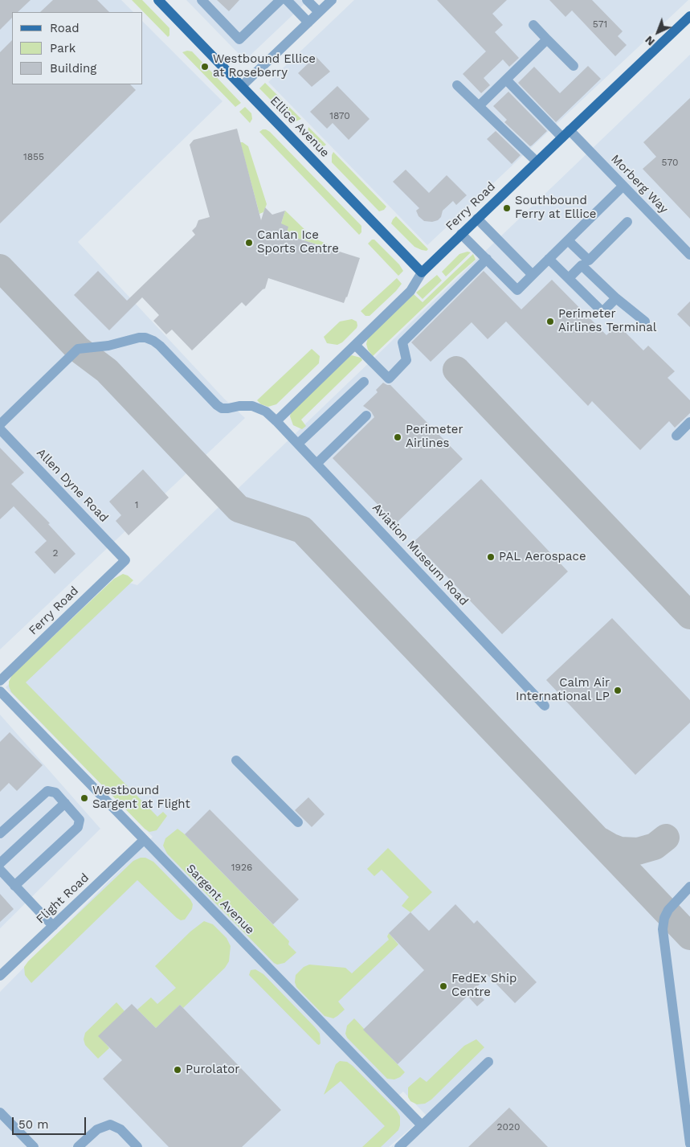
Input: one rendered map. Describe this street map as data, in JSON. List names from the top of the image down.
{
  "streets": {
    "main road": ["Ellice Avenue", "Ferry Road"],
    "street": [
      "Morberg Way",
      "Allen Dyne Road",
      "Aviation Museum Road",
      "Flight Road",
      "Sargent Avenue"
    ]
  },
  "crossings": [
    ["Ellice Avenue", "Ferry Road"],
    ["Morberg Way", "Ferry Road"],
    ["Ferry Road", "Allen Dyne Road"],
    ["Ferry Road", "Aviation Museum Road"],
    ["Flight Road", "Sargent Avenue"]
  ],
  "places": [
    "Westbound Ellice at Roseberry",
    "Southbound Ferry at Ellice",
    "Canlan Ice Sports Centre",
    "Perimeter Airlines Terminal",
    "Perimeter Airlines",
    "PAL Aerospace",
    "Calm Air International LP",
    "Westbound Sargent at Flight",
    "FedEx Ship Centre",
    "Purolator"
  ],
  "house_numbers": [
    "571",
    "1870",
    "1855",
    "570",
    "1",
    "2",
    "1926",
    "2020"
  ],
  "legend": ["Road", "Park", "Building"],
  "scale_bar": "50 m",
  "north": "bottom left"
}
